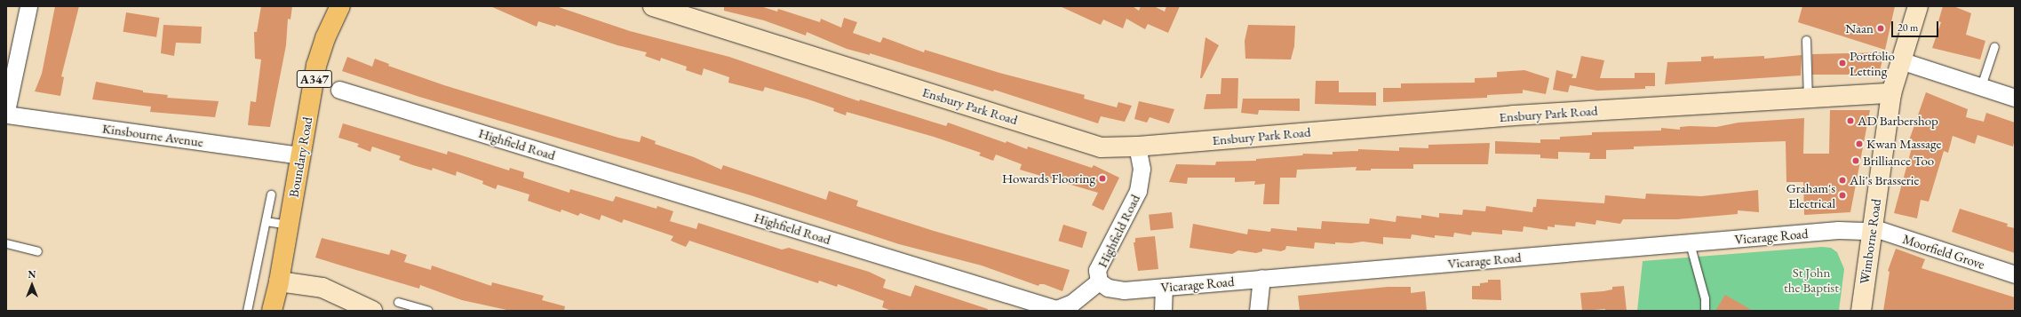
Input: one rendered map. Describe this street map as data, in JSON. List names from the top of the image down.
{
  "streets": {
    "main road": ["A347", "Boundary Road"],
    "street": [
      "Ensbury Park Road",
      "Kinsbourne Avenue",
      "Highfield Road",
      "Vicarage Road",
      "Wimborne Road",
      "Moorfield Grove"
    ]
  },
  "crossings": [
    ["Ensbury Park Road", "Highfield Road"],
    ["Ensbury Park Road", "Wimborne Road"],
    ["Kinsbourne Avenue", "Boundary Road"],
    ["Highfield Road", "Vicarage Road"],
    ["Vicarage Road", "Wimborne Road"],
    ["Vicarage Road", "Moorfield Grove"],
    ["Wimborne Road", "Moorfield Grove"]
  ],
  "parks": ["St John the Baptist"],
  "places": [
    "Naan",
    "Portfolio Letting",
    "AD Barbershop",
    "Kwan Massage",
    "Brilliance Too",
    "Howards Flooring",
    "Ali's Brasserie",
    "Graham's Electrical"
  ],
  "scale_bar": "20 m",
  "north": "top"
}
